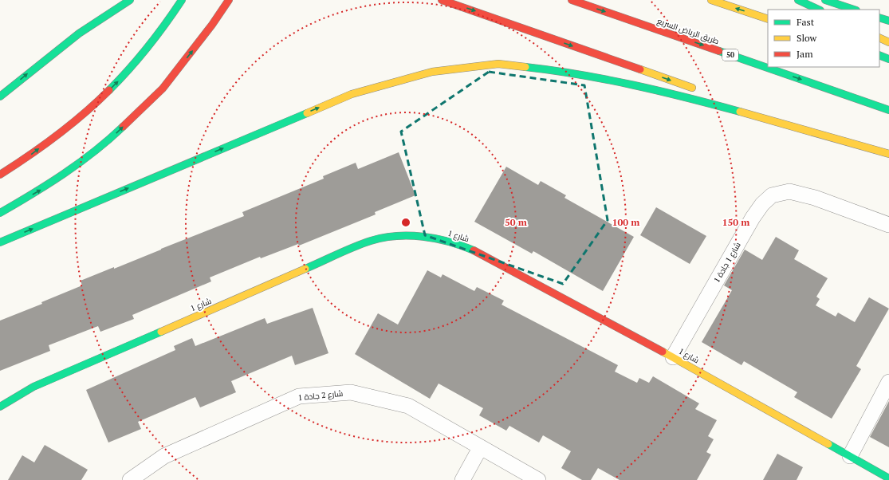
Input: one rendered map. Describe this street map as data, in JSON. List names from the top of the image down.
{
  "streets": {
    "main road": ["طريق الرياض السريع", "50", "شارع 1"],
    "street": ["شارع 1 جادة 1", "شارع 2 جادة 1"]
  },
  "crossings": [
    ["شارع 1", "شارع 1 جادة 1"]
  ],
  "legend": ["Fast", "Slow", "Jam"],
  "rings": ["50 m", "100 m", "150 m"]
}
